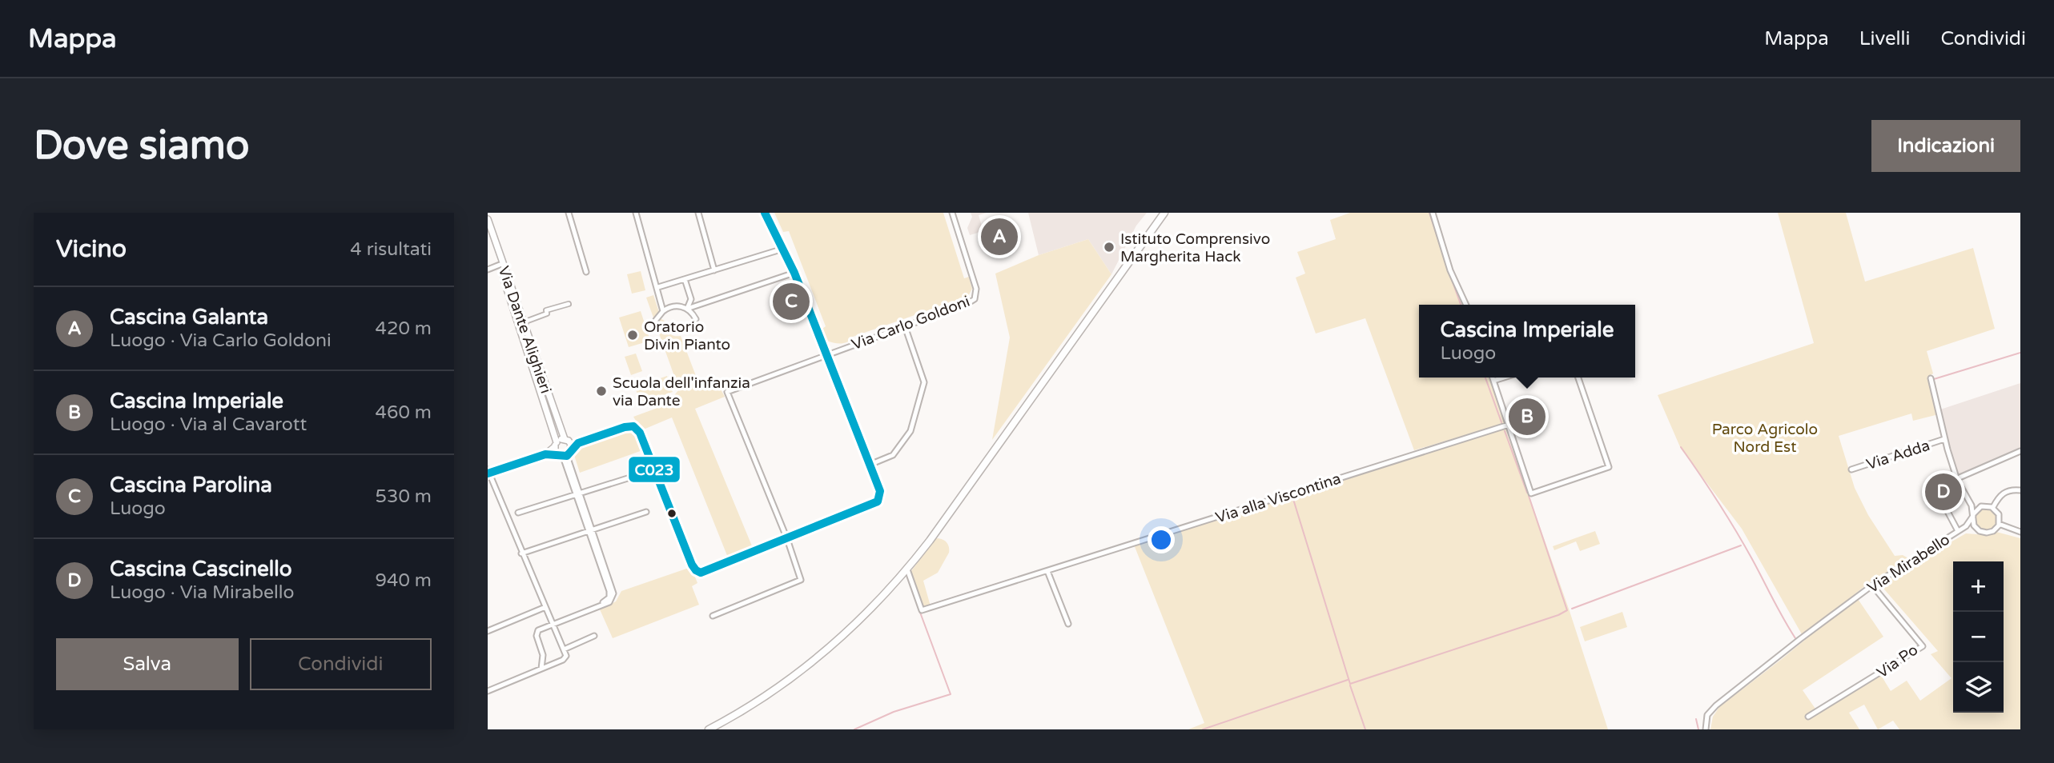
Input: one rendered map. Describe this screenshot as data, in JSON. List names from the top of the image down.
{
  "streets": {
    "street": [
      "Via Carlo Goldoni",
      "Via Dante Alighieri",
      "Via Adda",
      "Via alla Viscontina",
      "Via Mirabello",
      "Via Po"
    ]
  },
  "crossings": [
    ["Via Mirabello", "Via Po"]
  ],
  "parks": ["Parco Agricolo Nord Est"],
  "places": ["Istituto Comprensivo Margherita Hack", "Oratorio Divin Pianto", "Scuola dell'infanzia via Dante"],
  "lines": ["transit line C023"],
  "page": {
    "header": "Mappa",
    "nav": ["Mappa", "Livelli", "Condividi"],
    "buttons": [
      "Indicazioni",
      ["Salva", "Condividi"]
    ],
    "title": "Dove siamo",
    "heading": ["Vicino", "4 risultati"],
    "pins": [
      "A",
      "C",
      "B",
      "D"
    ],
    "list": [
      {
        "mark": "A",
        "name": "Cascina Galanta",
        "note": "Luogo · Via Carlo Goldoni",
        "value": "420 m"
      },
      {
        "mark": "B",
        "name": "Cascina Imperiale",
        "note": "Luogo · Via al Cavarott",
        "value": "460 m"
      },
      {
        "mark": "C",
        "name": "Cascina Parolina",
        "note": "Luogo",
        "value": "530 m"
      },
      {
        "mark": "D",
        "name": "Cascina Cascinello",
        "note": "Luogo · Via Mirabello",
        "value": "940 m"
      }
    ],
    "popup": ["Cascina Imperiale", "Luogo"],
    "map_buttons": ["+", "−"]
  }
}
